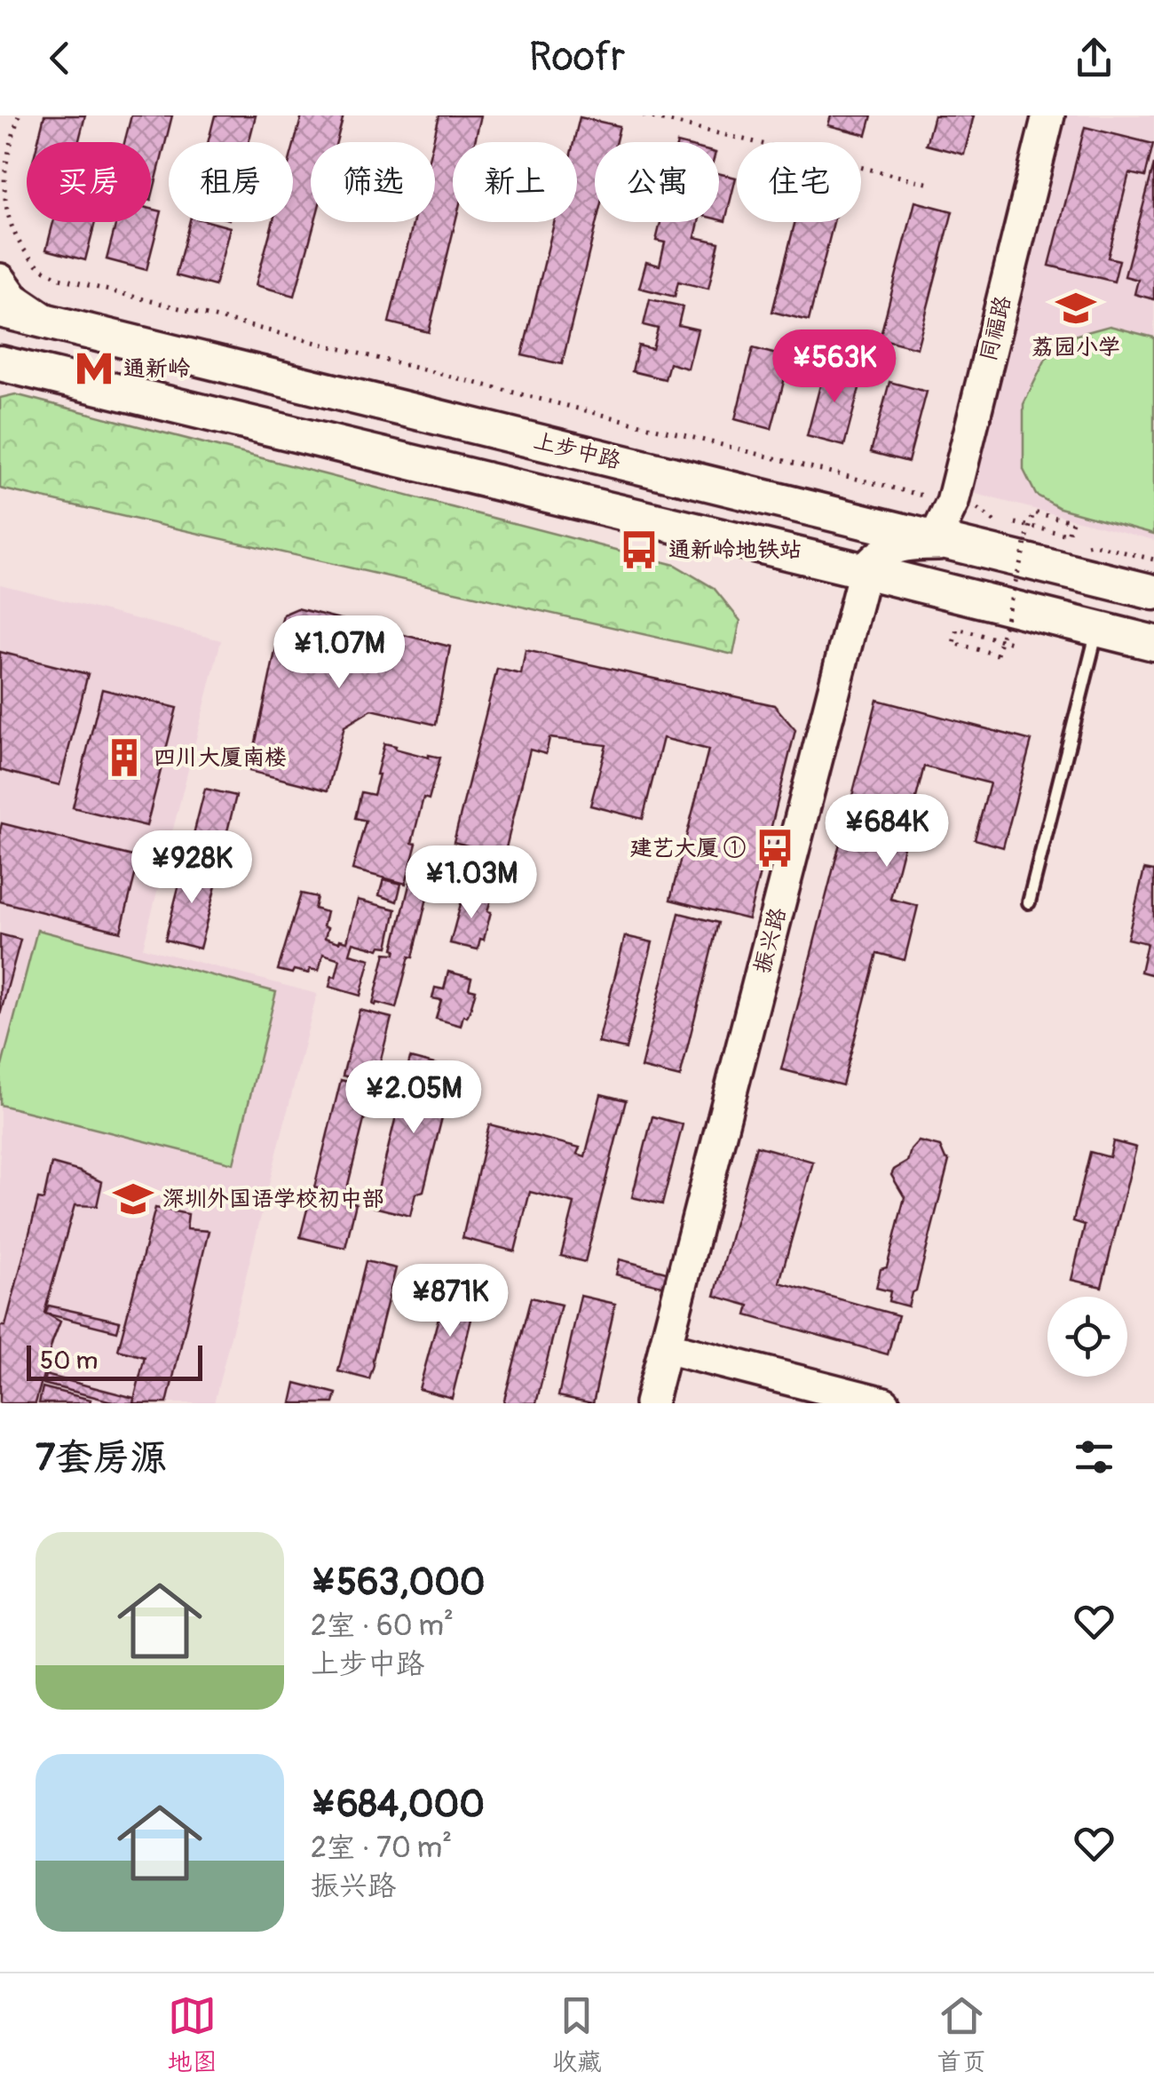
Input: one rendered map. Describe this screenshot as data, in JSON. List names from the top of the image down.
{
  "streets": {
    "main road": ["上步中路"],
    "street": ["同福路", "振兴路"]
  },
  "crossings": [
    ["同福路", "上步中路"]
  ],
  "places": {
    "school or university": ["荔园小学", "深圳外国语学校初中部"],
    "metro station": ["通新岭"],
    "bus stop": ["通新岭地铁站", "建艺大厦 ①"],
    "building": ["四川大厦南楼"]
  },
  "scale_bar": "50 m",
  "page": {
    "header": "Roofr",
    "chip": [
      "买房",
      "租房",
      "筛选",
      "新上",
      "公寓",
      "住宅"
    ],
    "price": [
      "¥563K",
      "¥1.07M",
      "¥684K",
      "¥928K",
      "¥1.03M",
      "¥2.05M",
      "¥871K"
    ],
    "scale": "50 m",
    "heading": "7套房源",
    "list": [
      {
        "name": "¥563,000",
        "note": "2室 · 60 m² · 上步中路"
      },
      {
        "name": "¥684,000",
        "note": "2室 · 70 m² · 振兴路"
      }
    ],
    "tabs": ["地图", "收藏", "首页"]
  }
}
